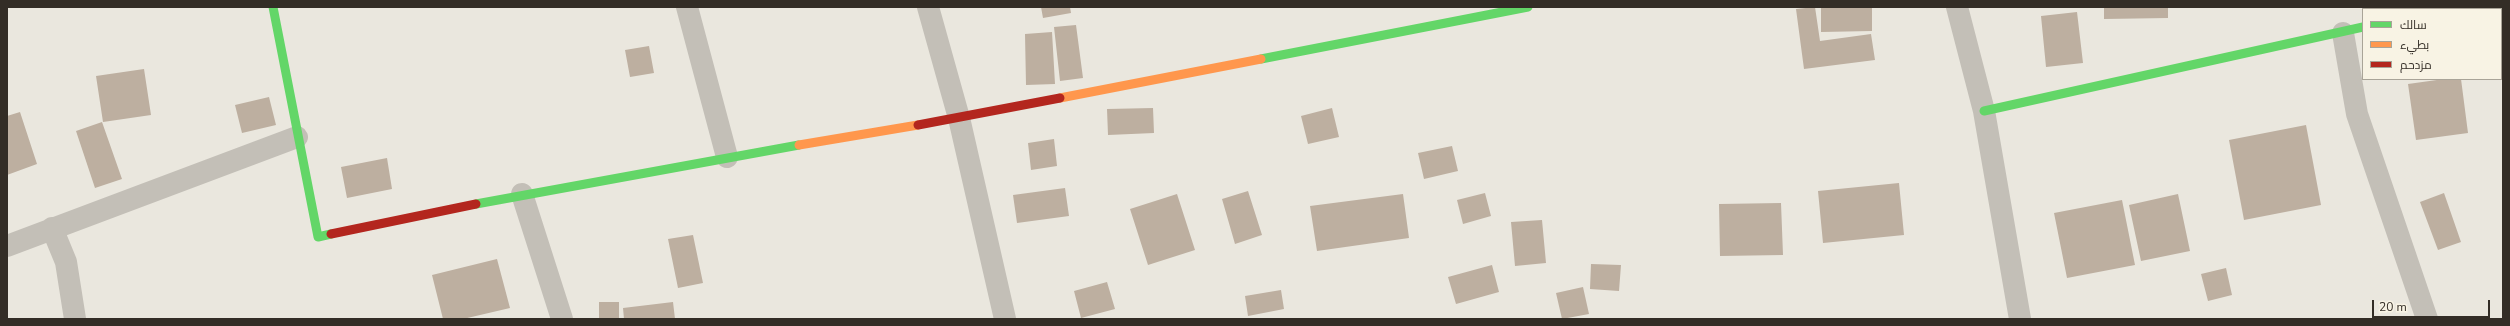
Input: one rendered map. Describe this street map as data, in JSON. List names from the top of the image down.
{
  "legend": ["سالك", "بطيء", "مزدحم"],
  "scale_bar": "20 m"
}
